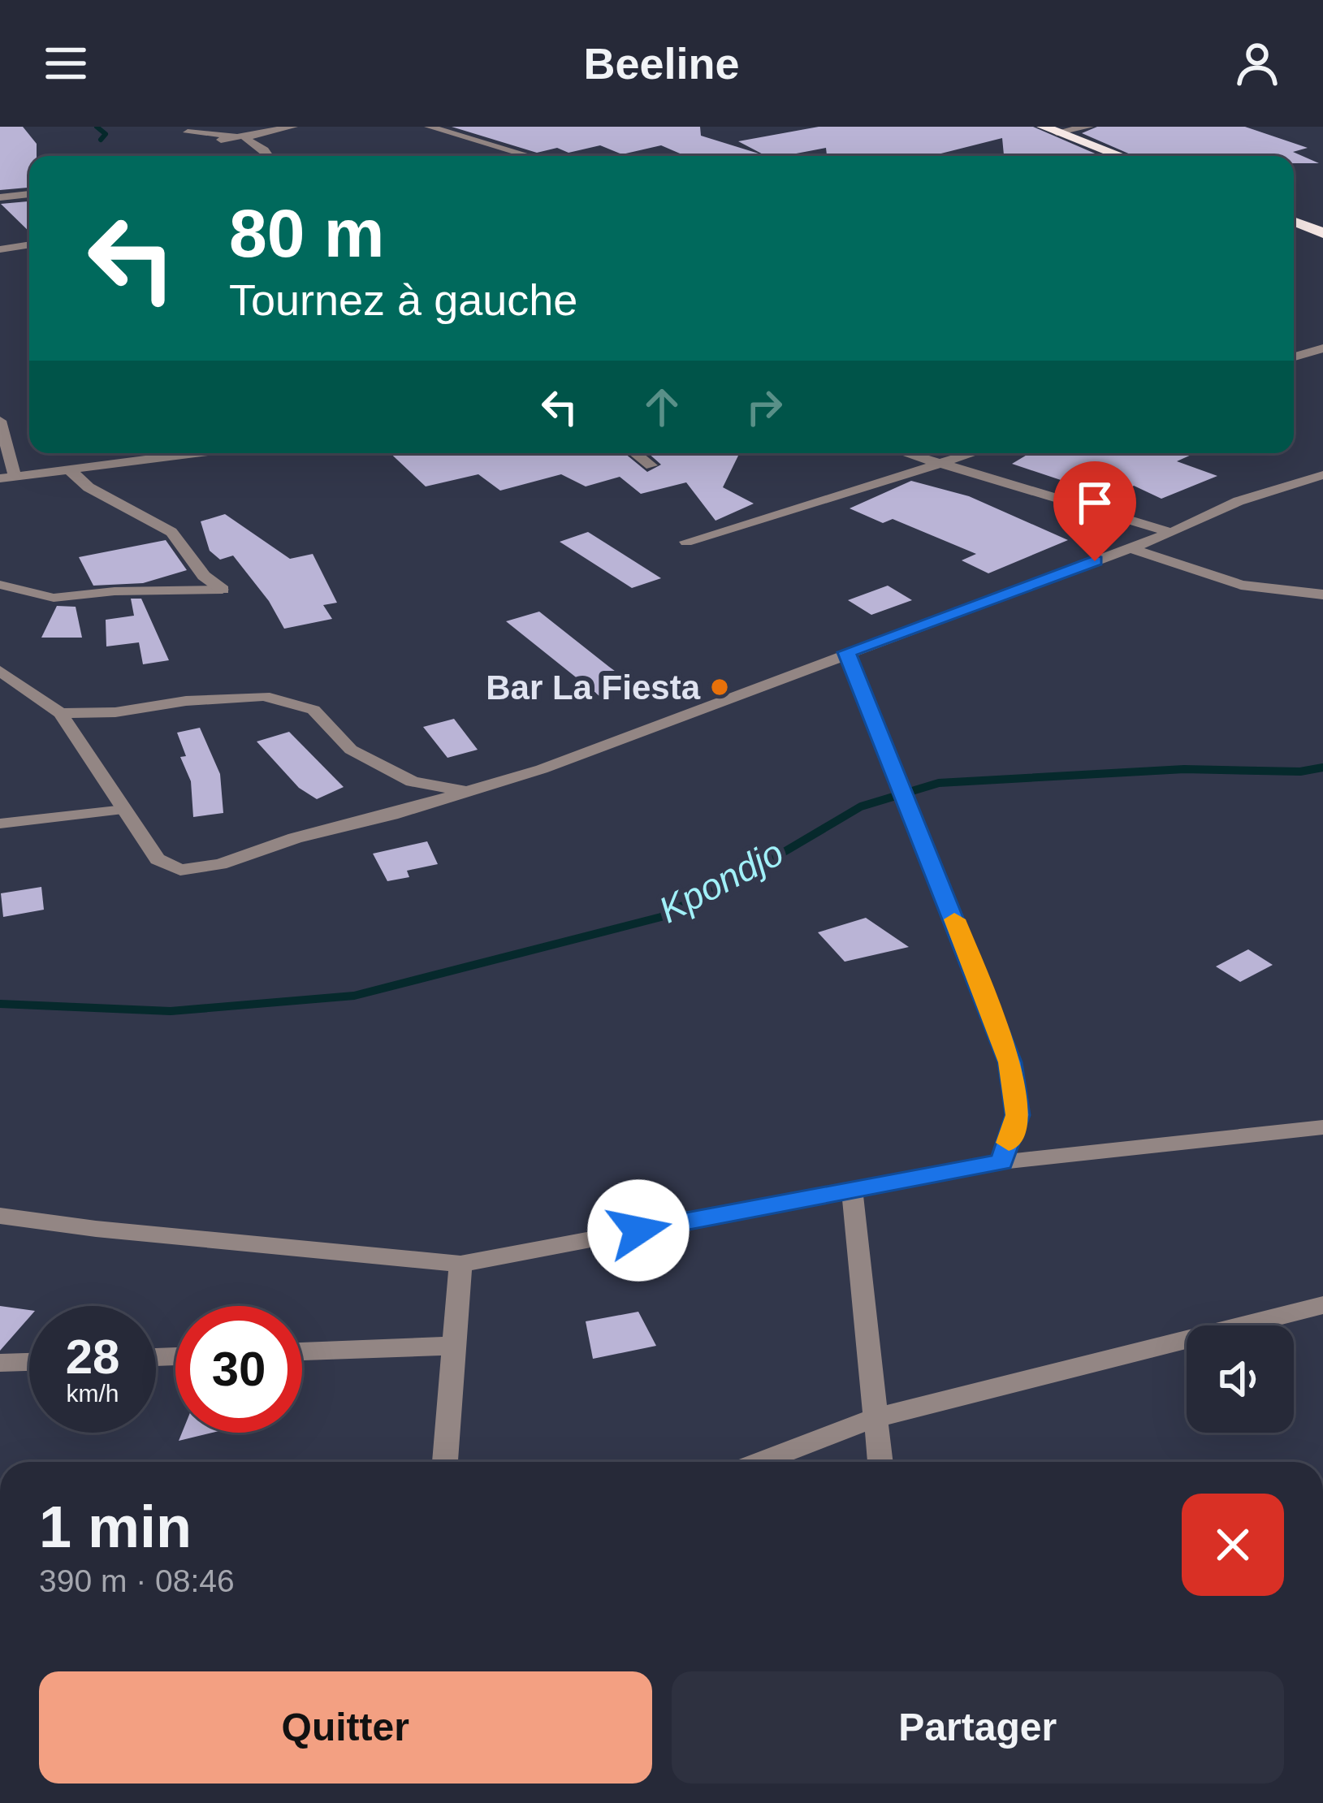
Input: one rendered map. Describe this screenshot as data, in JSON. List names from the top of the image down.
{
  "water": ["Kpondjo"],
  "places": ["Bar La Fiesta"],
  "page": {
    "header": "Beeline",
    "turn": ["80 m", "Tournez à gauche"],
    "speed": "28 km/h",
    "limit": "30",
    "heading": ["1 min", "390 m · 08:46"],
    "buttons": ["Quitter", "Partager"]
  }
}
